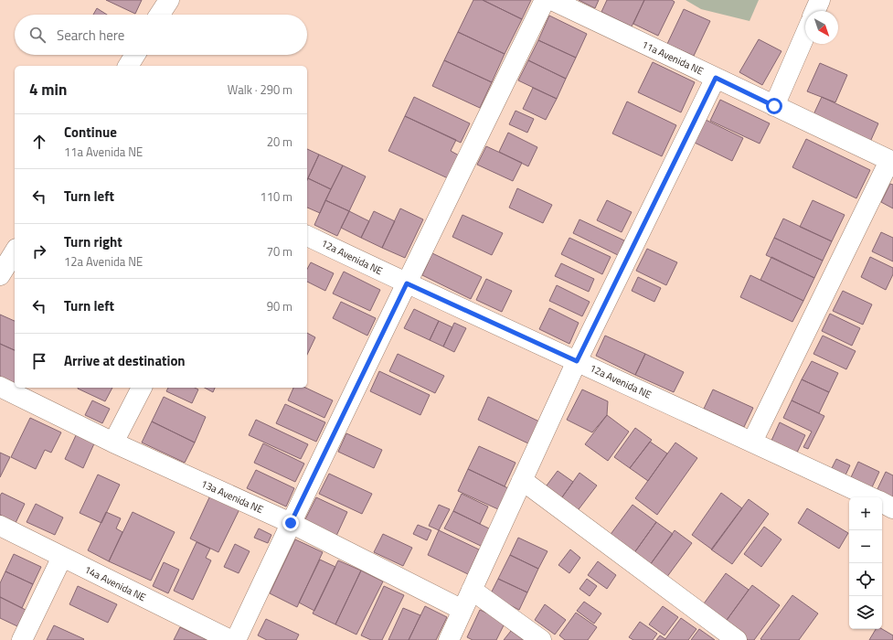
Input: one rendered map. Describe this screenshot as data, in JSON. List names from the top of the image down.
{
  "streets": {
    "street": [
      "11a Avenida NE",
      "12a Avenida NE",
      "13a Avenida NE",
      "14a Avenida NE"
    ]
  },
  "north": "bottom right",
  "page": {
    "search": "Search here",
    "heading": ["4 min", "Walk · 290 m"],
    "list": [
      ["Continue", "11a Avenida NE", "20 m"],
      ["Turn left", "110 m"],
      ["Turn right", "12a Avenida NE", "70 m"],
      ["Turn left", "90 m"],
      "Arrive at destination"
    ],
    "map_buttons": ["+", "−"]
  }
}
